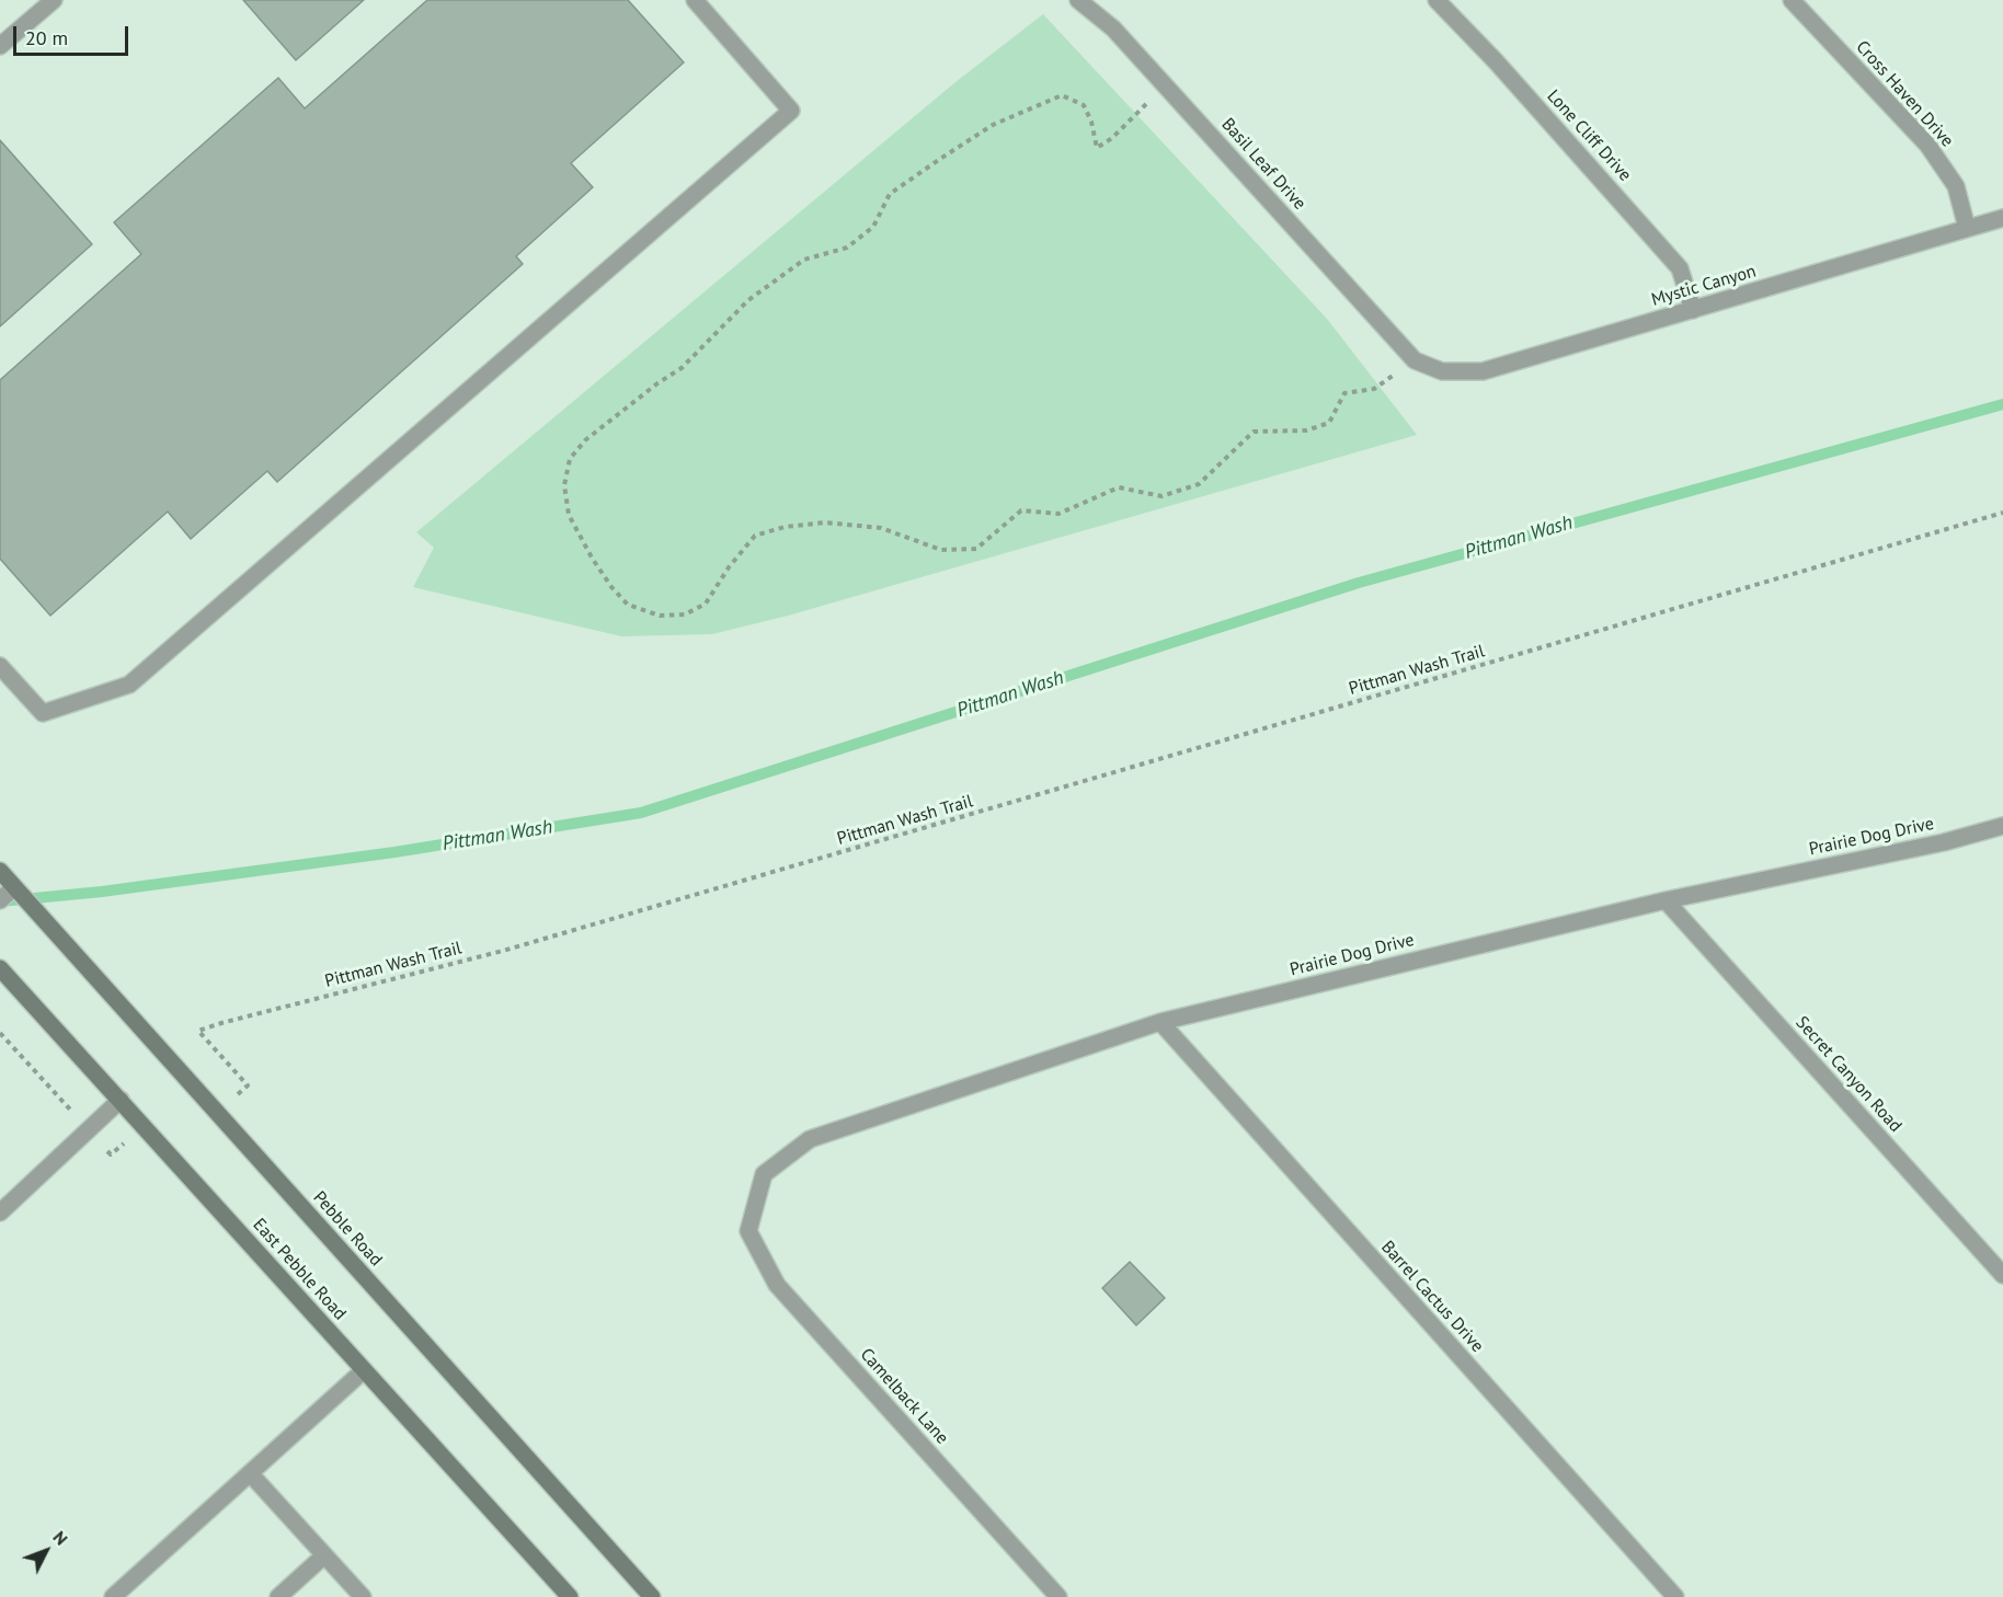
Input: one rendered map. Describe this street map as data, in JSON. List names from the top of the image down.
{
  "streets": {
    "main road": ["Pebble Road", "East Pebble Road"],
    "street": [
      "Cross Haven Drive",
      "Lone Cliff Drive",
      "Basil Leaf Drive",
      "Mystic Canyon",
      "Prairie Dog Drive",
      "Secret Canyon Road",
      "Barrel Cactus Drive",
      "Camelback Lane"
    ],
    "path": ["Pittman Wash Trail"]
  },
  "crossings": [
    ["Cross Haven Drive", "Mystic Canyon"],
    ["Lone Cliff Drive", "Mystic Canyon"],
    ["Basil Leaf Drive", "Mystic Canyon"],
    ["Pittman Wash Trail", "Pebble Road"],
    ["Prairie Dog Drive", "Secret Canyon Road"],
    ["Prairie Dog Drive", "Barrel Cactus Drive"],
    ["Prairie Dog Drive", "Camelback Lane"]
  ],
  "water": ["Pittman Wash"],
  "scale_bar": "20 m",
  "north": "top right"
}
